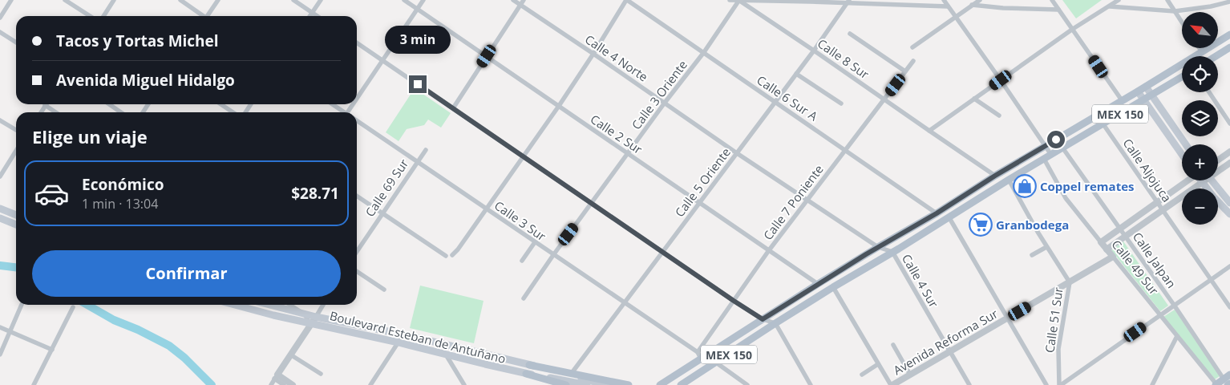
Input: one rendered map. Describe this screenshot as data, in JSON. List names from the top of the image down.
{
  "streets": {
    "main road": ["MEX 150", "Boulevard Esteban de Antuñano"],
    "street": [
      "Calle 4 Norte",
      "Calle 8 Sur",
      "Calle 3 Oriente",
      "Calle 6 Sur A",
      "Calle 2 Sur",
      "Calle Aljojuca",
      "Calle 5 Oriente",
      "Calle 69 Sur",
      "Calle 7 Poniente",
      "Calle 3 Sur",
      "Calle Jalpan",
      "Calle 49 Sur",
      "Calle 4 Sur",
      "Calle 51 Sur",
      "Avenida Reforma Sur"
    ]
  },
  "crossings": [
    ["Calle 4 Norte", "Calle 3 Oriente"],
    ["Calle 4 Norte", "Calle 5 Oriente"],
    ["Calle 4 Norte", "Calle 7 Poniente"],
    ["Calle 4 Norte", "Calle 4 Sur"],
    ["Calle 8 Sur", "Calle 3 Oriente"],
    ["Calle 8 Sur", "MEX 150"],
    ["Calle 8 Sur", "Calle 5 Oriente"],
    ["Calle 8 Sur", "Calle 7 Poniente"],
    ["Calle 3 Oriente", "Calle 6 Sur A"],
    ["Calle 3 Oriente", "Calle 2 Sur"],
    ["Calle 3 Oriente", "Calle 3 Sur"],
    ["Calle 6 Sur A", "MEX 150"],
    ["Calle 6 Sur A", "Calle 5 Oriente"],
    ["Calle 6 Sur A", "Calle 7 Poniente"],
    ["MEX 150", "Calle 2 Sur"],
    ["MEX 150", "Calle Aljojuca"],
    ["MEX 150", "Calle 7 Poniente"],
    ["MEX 150", "Calle 3 Sur"],
    ["MEX 150", "Calle Jalpan"],
    ["MEX 150", "Calle 49 Sur"],
    ["MEX 150", "Calle 4 Sur"],
    ["Calle 2 Sur", "Calle 5 Oriente"],
    ["Calle 2 Sur", "Calle 7 Poniente"],
    ["Calle 5 Oriente", "Calle 3 Sur"],
    ["Calle 69 Sur", "Calle 3 Sur"],
    ["Calle 7 Poniente", "Calle 3 Sur"],
    ["Calle 7 Poniente", "Calle 4 Sur"],
    ["Calle 49 Sur", "Avenida Reforma Sur"],
    ["Calle 4 Sur", "Avenida Reforma Sur"],
    ["Calle 51 Sur", "Avenida Reforma Sur"]
  ],
  "places": {
    "shop": ["Coppel remates"],
    "supermarket": ["Granbodega"]
  },
  "north": "top left",
  "page": {
    "map_buttons": ["+", "−"],
    "banner": ["Tacos y Tortas Michel", "Avenida Miguel Hidalgo"],
    "bubble": "3 min",
    "heading": "Elige un viaje",
    "list": [
      {
        "name": "Económico",
        "note": "1 min · 13:04",
        "value": "$28.71"
      }
    ],
    "buttons": "Confirmar"
  }
}
